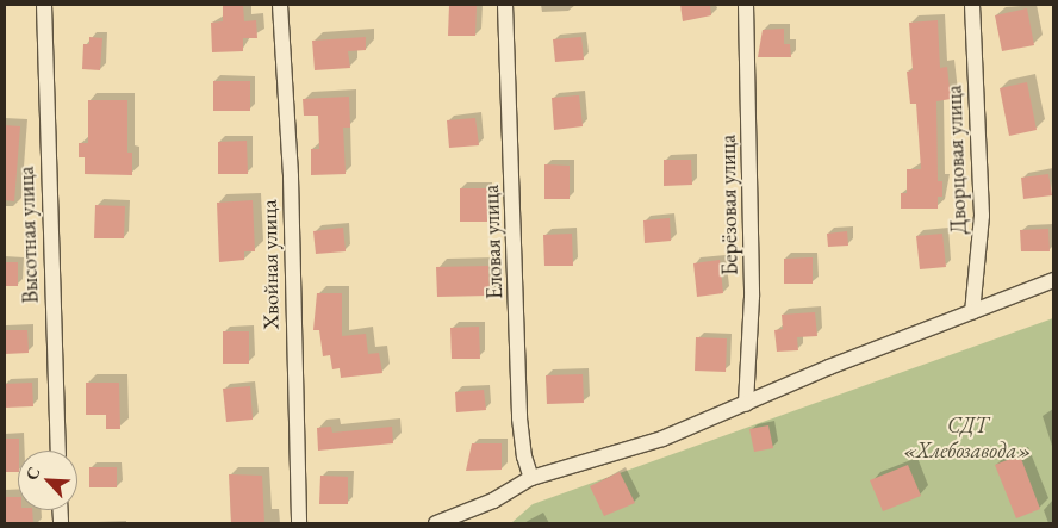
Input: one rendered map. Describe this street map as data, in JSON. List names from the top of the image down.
{
  "streets": {
    "street": [
      "Дворцовая улица",
      "Берёзовая улица",
      "Высотная улица",
      "Еловая улица",
      "Хвойная улица"
    ]
  },
  "parks": ["СДТ «Хлебозавода»"],
  "north": "top left"
}
